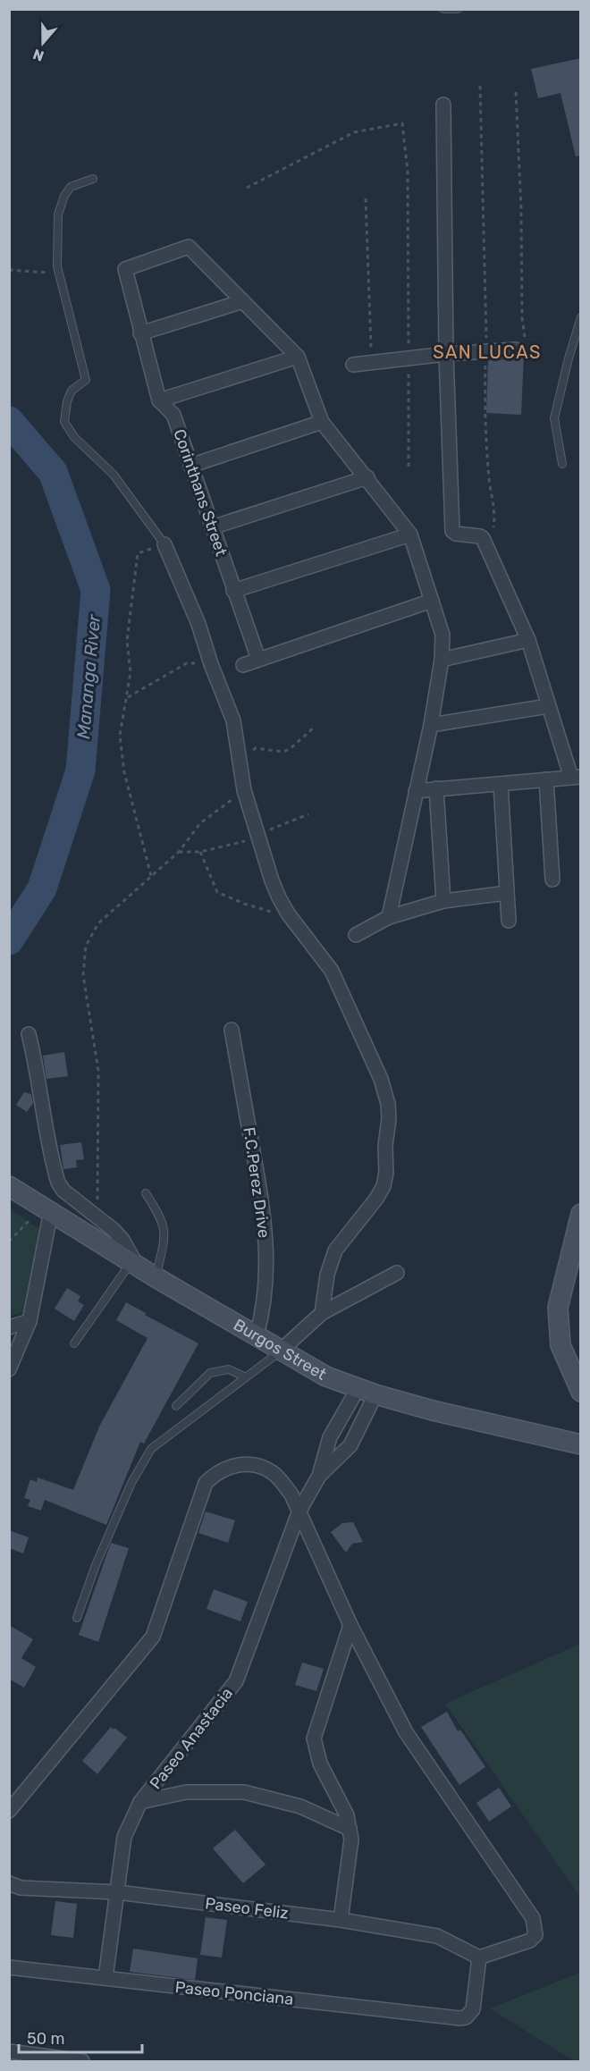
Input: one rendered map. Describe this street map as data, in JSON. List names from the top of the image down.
{
  "streets": {
    "street": [
      "Corinthans Street",
      "F.C.Perez Drive",
      "Burgos Street",
      "Paseo Anastacia",
      "Paseo Feliz",
      "Paseo Ponciana"
    ]
  },
  "crossings": [
    ["F.C.Perez Drive", "Burgos Street"],
    ["Burgos Street", "Paseo Anastacia"],
    ["Paseo Anastacia", "Paseo Feliz"],
    ["Paseo Anastacia", "Paseo Ponciana"],
    ["Paseo Feliz", "Paseo Ponciana"]
  ],
  "districts": ["SAN LUCAS"],
  "water": ["Mananga River"],
  "scale_bar": "50 m",
  "north": "bottom"
}
